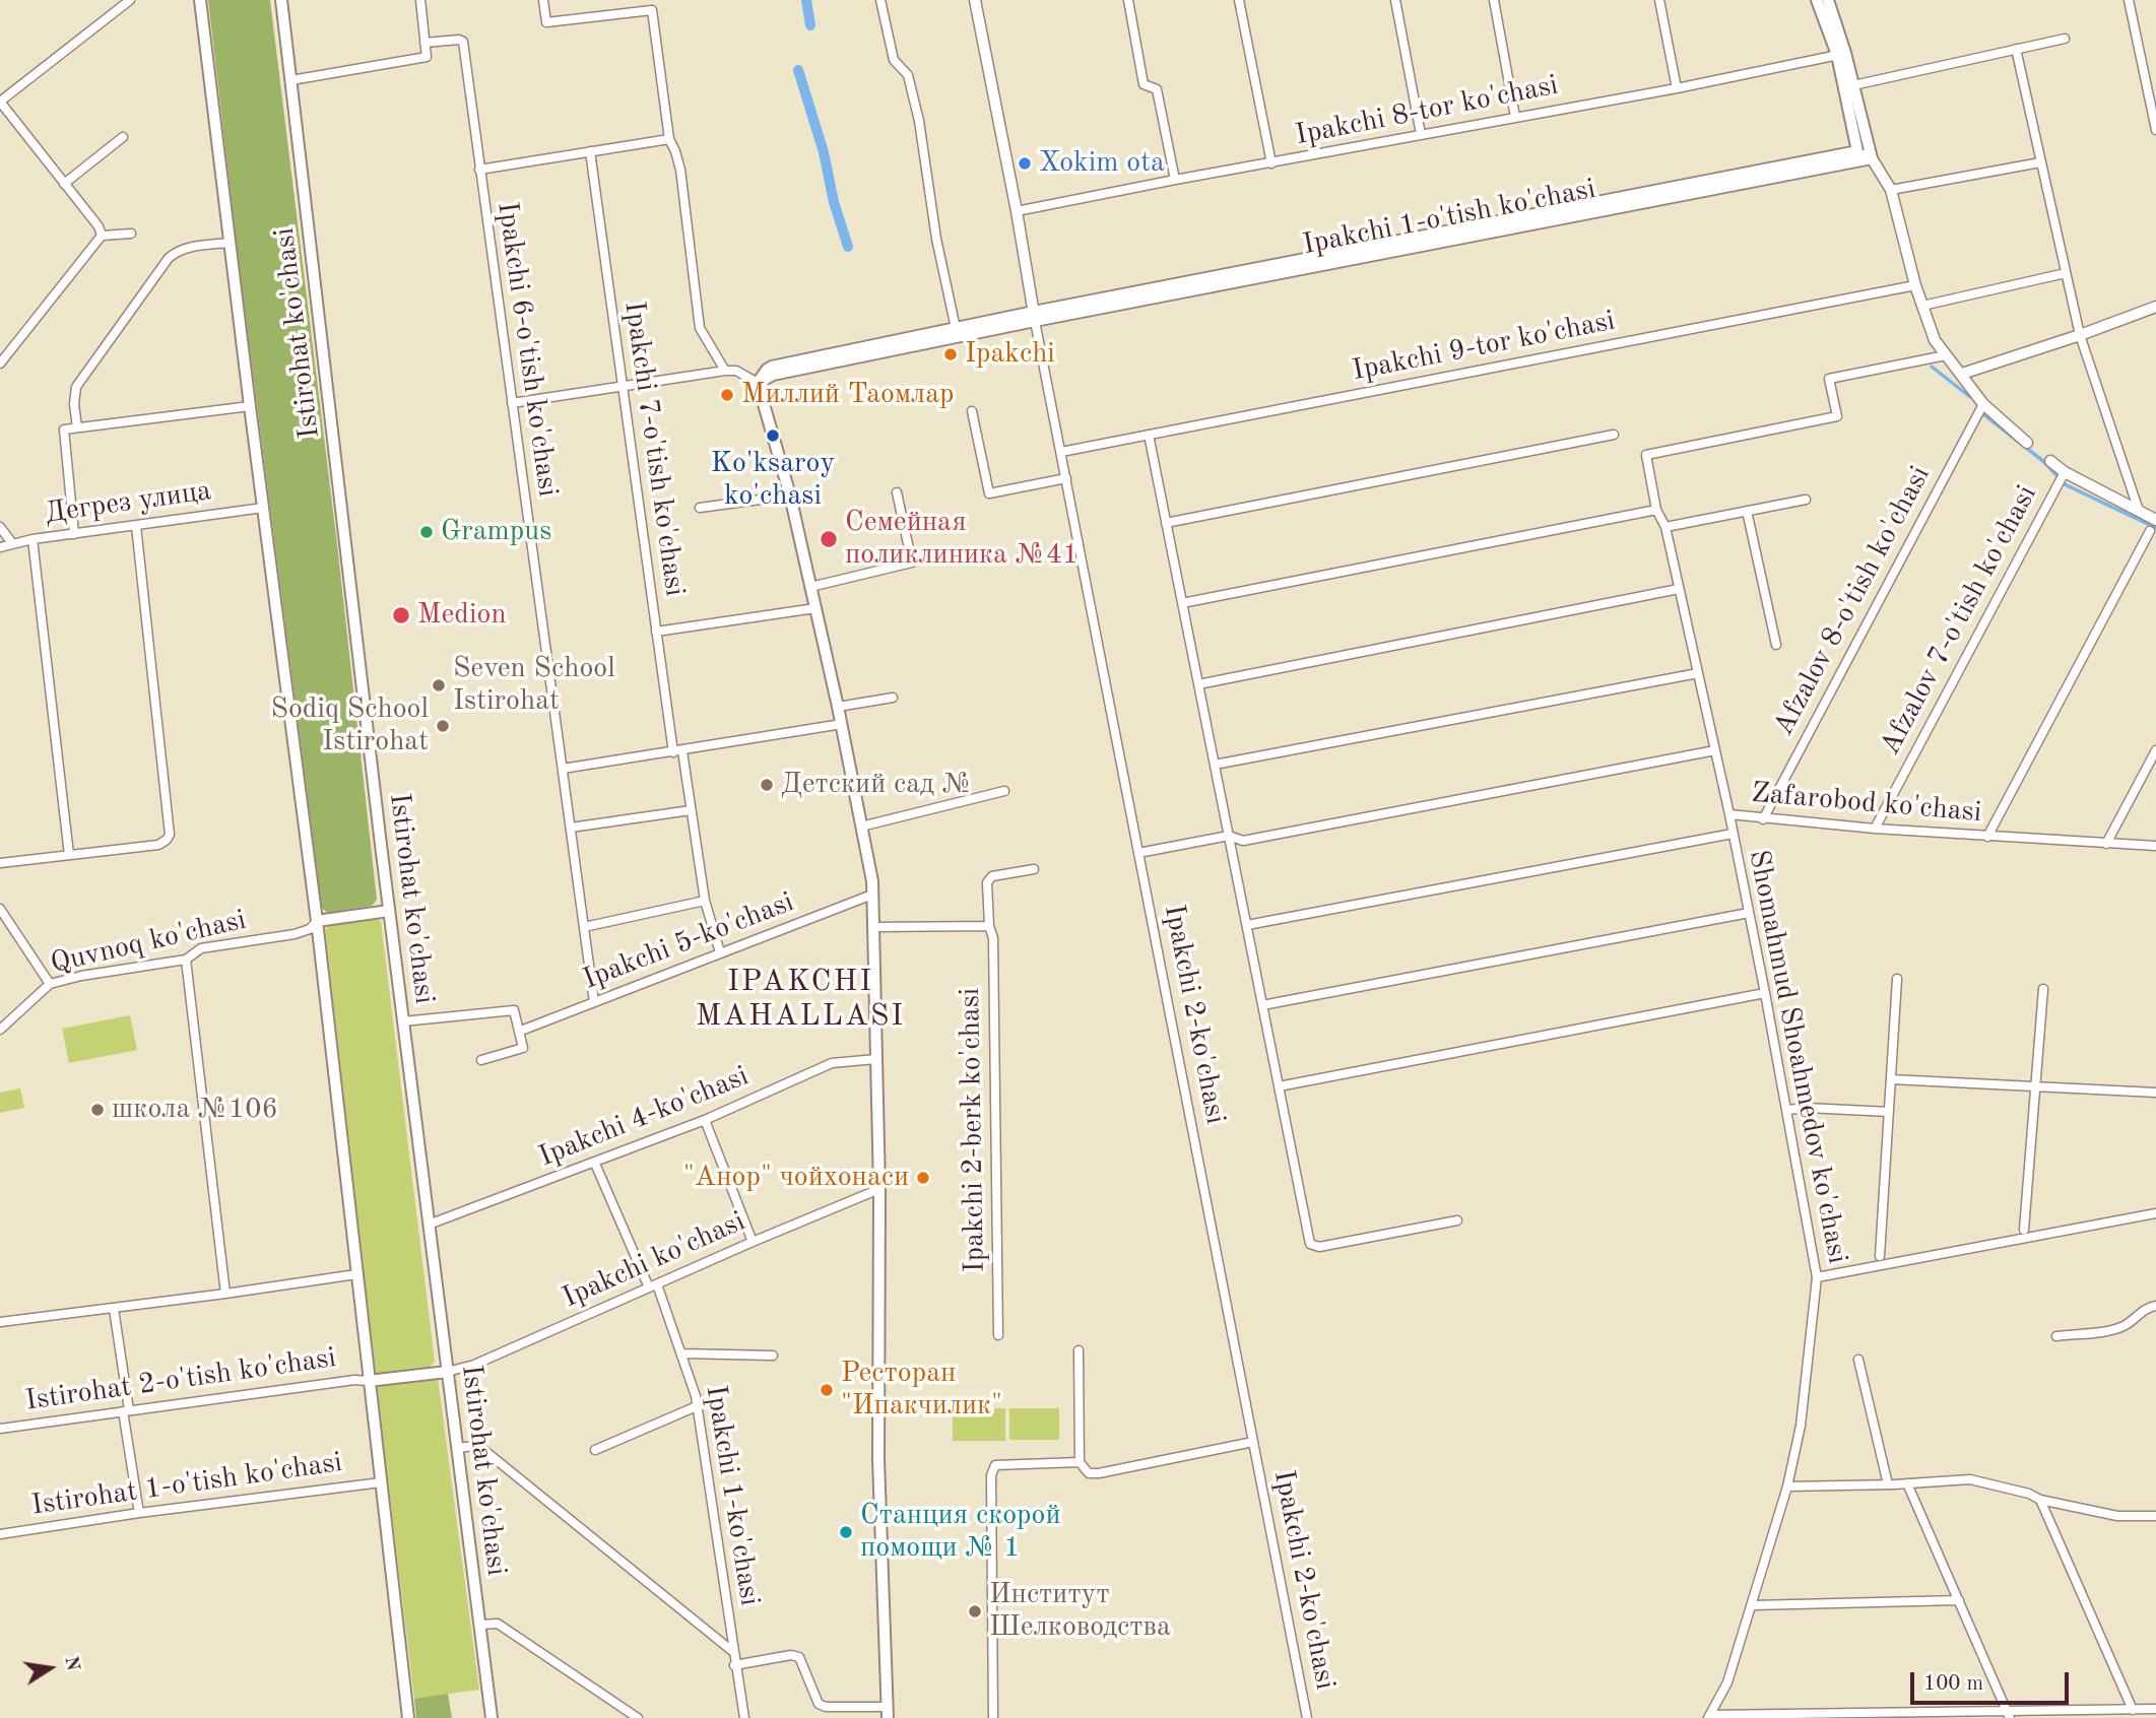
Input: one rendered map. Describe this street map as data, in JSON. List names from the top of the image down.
{
  "streets": {
    "main road": ["Ipakchi 1-o'tish ko'chasi", "Istirohat ko'chasi"],
    "street": [
      "Ipakchi 8-tor ko'chasi",
      "Ipakchi 9-tor ko'chasi",
      "Ipakchi 6-o'tish ko'chasi",
      "Ipakchi 7-o'tish ko'chasi",
      "Дегрез улица",
      "Afzalov 8-o'tish ko'chasi",
      "Afzalov 7-o'tish ko'chasi",
      "Zafarobod ko'chasi",
      "Ipakchi 5-ko'chasi",
      "Quvnoq ko'chasi",
      "Ipakchi 2-ko'chasi",
      "Shomahmud Shoahmedov ko'chasi",
      "Ipakchi 4-ko'chasi",
      "Ipakchi 2-berk ko'chasi",
      "Ipakchi ko'chasi",
      "Istirohat 2-o'tish ko'chasi",
      "Istirohat 1-o'tish ko'chasi",
      "Ipakchi 1-ko'chasi"
    ]
  },
  "crossings": [
    ["Ipakchi 1-o'tish ko'chasi", "Ipakchi 2-ko'chasi"],
    ["Istirohat ko'chasi", "Дегрез улица"],
    ["Istirohat ko'chasi", "Quvnoq ko'chasi"],
    ["Istirohat ko'chasi", "Ipakchi 4-ko'chasi"],
    ["Istirohat ko'chasi", "Ipakchi ko'chasi"],
    ["Istirohat ko'chasi", "Istirohat 2-o'tish ko'chasi"],
    ["Istirohat ko'chasi", "Istirohat 1-o'tish ko'chasi"],
    ["Ipakchi 9-tor ko'chasi", "Ipakchi 2-ko'chasi"],
    ["Ipakchi 6-o'tish ko'chasi", "Ipakchi 5-ko'chasi"],
    ["Ipakchi 7-o'tish ko'chasi", "Ipakchi 5-ko'chasi"],
    ["Afzalov 8-o'tish ko'chasi", "Zafarobod ko'chasi"],
    ["Afzalov 7-o'tish ko'chasi", "Zafarobod ko'chasi"],
    ["Zafarobod ko'chasi", "Shomahmud Shoahmedov ko'chasi"],
    ["Ipakchi 4-ko'chasi", "Ipakchi 1-ko'chasi"],
    ["Ipakchi ko'chasi", "Ipakchi 1-ko'chasi"]
  ],
  "districts": ["IPAKCHI MAHALLASI"],
  "places": [
    "Xokim ota",
    "Ipakchi",
    "Миллий Таомлар",
    "Ko'ksaroy ko'chasi",
    "Grampus",
    "Семейная поликлиника №41",
    "Medion",
    "Seven School Istirohat",
    "Sodiq School Istirohat",
    "Детский сад №",
    "школа №106",
    "\"Анор\" чойхонаси",
    "Ресторан \"Ипакчилик\"",
    "Станция скорой помощи № 1",
    "Институт Шелководства"
  ],
  "scale_bar": "100 m",
  "north": "right"
}
